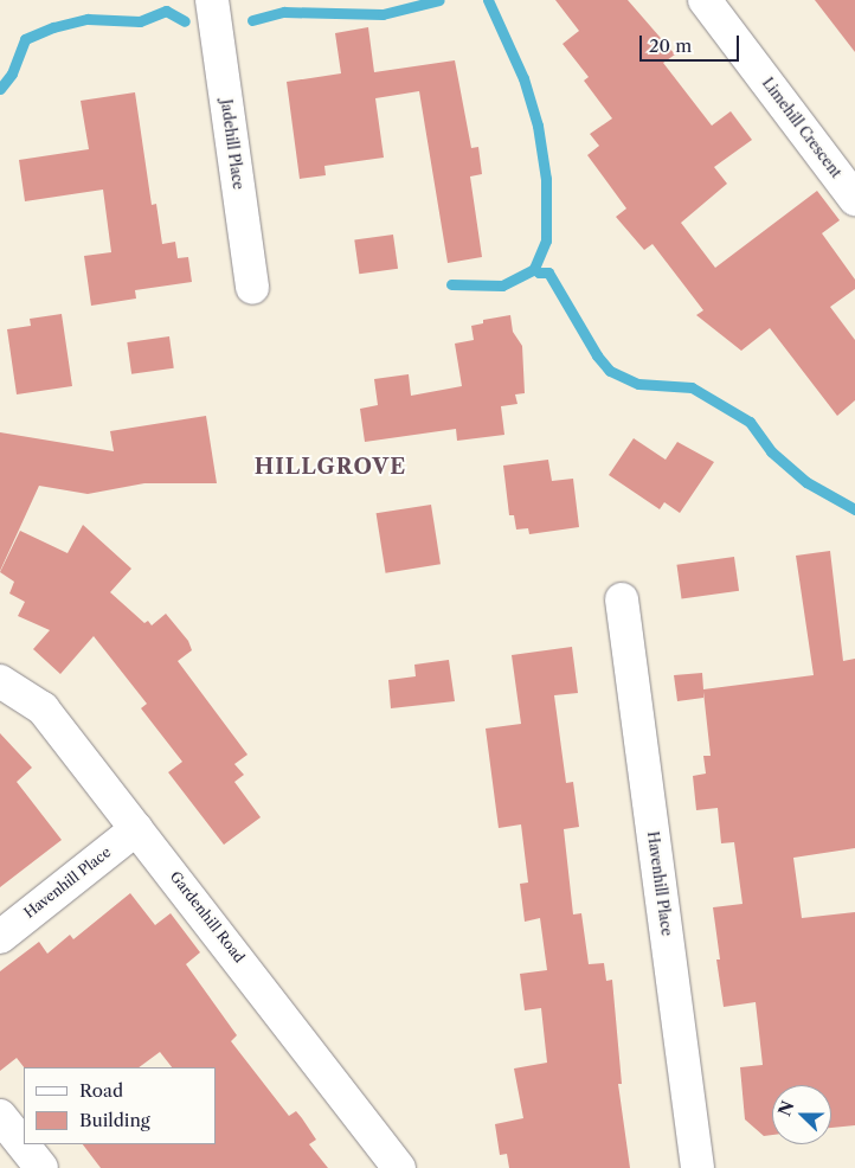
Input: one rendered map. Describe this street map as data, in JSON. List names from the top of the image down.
{
  "streets": {
    "street": [
      "Limehill Crescent",
      "Jadehill Place",
      "Havenhill Place",
      "Gardenhill Road"
    ]
  },
  "crossings": [
    ["Havenhill Place", "Gardenhill Road"]
  ],
  "districts": ["HILLGROVE"],
  "legend": ["Road", "Building"],
  "scale_bar": "20 m",
  "north": "left"
}
